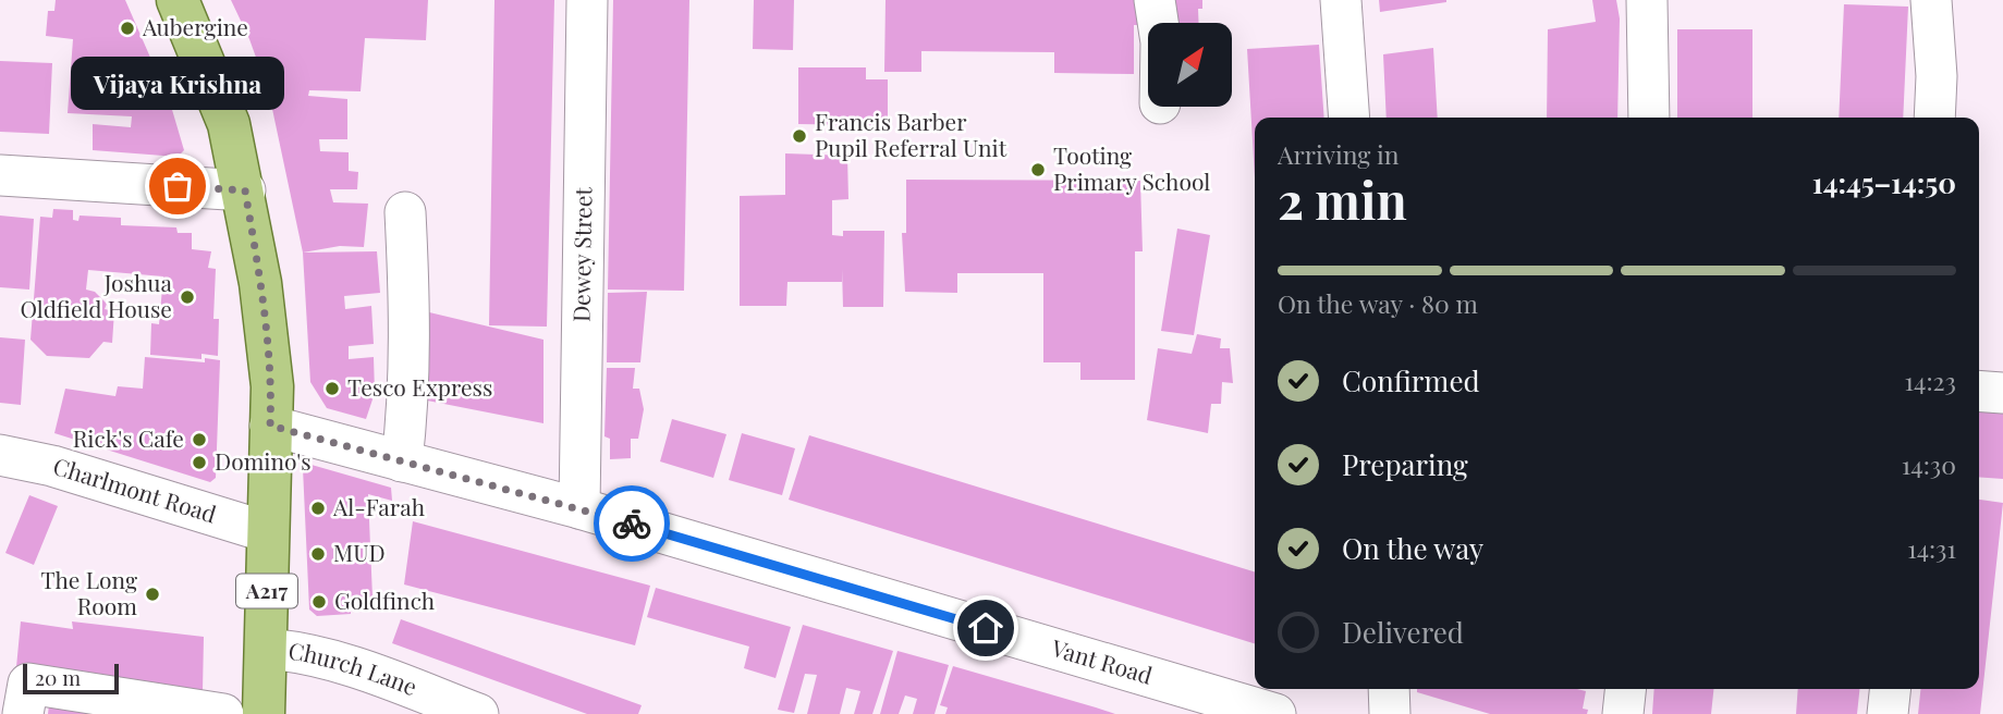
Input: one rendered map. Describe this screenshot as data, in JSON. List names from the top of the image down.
{
  "streets": {
    "main road": ["A217"],
    "street": [
      "Dewey Street",
      "Charlmont Road",
      "Vant Road",
      "Church Lane"
    ]
  },
  "crossings": [
    ["Dewey Street", "Vant Road"],
    ["Charlmont Road", "A217"],
    ["A217", "Vant Road"],
    ["A217", "Church Lane"]
  ],
  "places": [
    "Aubergine",
    "Francis Barber Pupil Referral Unit",
    "Tooting Primary School",
    "Vijaya Krishna",
    "Joshua Oldfield House",
    "Tesco Express",
    "Rick's Cafe",
    "Domino's",
    "Al-Farah",
    "MUD",
    "The Long Room",
    "Goldfinch"
  ],
  "scale_bar": "20 m",
  "north": "top right",
  "page": {
    "bubble": "Vijaya Krishna",
    "heading": ["2 min", "Arriving in", "14:45–14:50"],
    "bar": "On the way · 80 m",
    "list": [
      ["Confirmed", "14:23"],
      ["Preparing", "14:30"],
      ["On the way", "14:31"],
      "Delivered"
    ],
    "scale": "20 m"
  }
}
